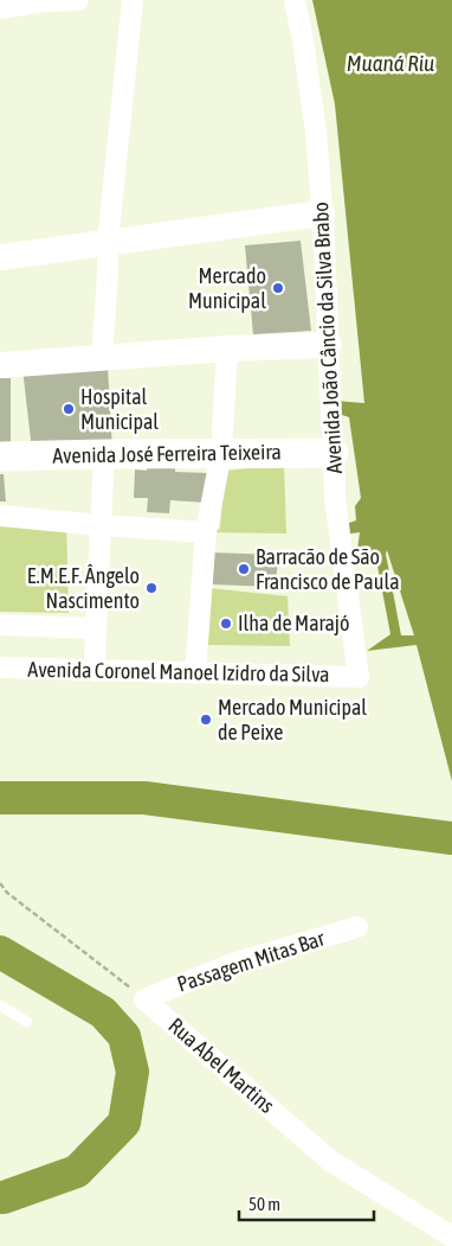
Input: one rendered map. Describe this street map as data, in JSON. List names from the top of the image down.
{
  "streets": {
    "main road": ["Avenida José Ferreira Teixeira"],
    "street": [
      "Avenida João Câncio da Silva Brabo",
      "Avenida Coronel Manoel Izidro da Silva",
      "Passagem Mitas Bar",
      "Rua Abel Martins"
    ]
  },
  "crossings": [
    ["Avenida João Câncio da Silva Brabo", "Avenida José Ferreira Teixeira"],
    ["Avenida João Câncio da Silva Brabo", "Avenida Coronel Manoel Izidro da Silva"],
    ["Passagem Mitas Bar", "Rua Abel Martins"]
  ],
  "water": ["Muaná Riu"],
  "places": [
    "Mercado Municipal",
    "Hospital Municipal",
    "Barracão de São Francisco de Paula",
    "E.M.E.F. Ângelo Nascimento",
    "Ilha de Marajó",
    "Mercado Municipal de Peixe"
  ],
  "scale_bar": "50 m"
}
